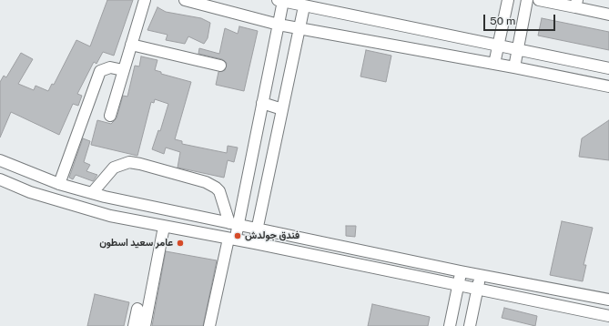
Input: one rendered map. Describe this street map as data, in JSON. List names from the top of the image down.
{
  "places": ["فندق جولدش", "عامر سعيد اسطون"],
  "scale_bar": "50 m"
}
